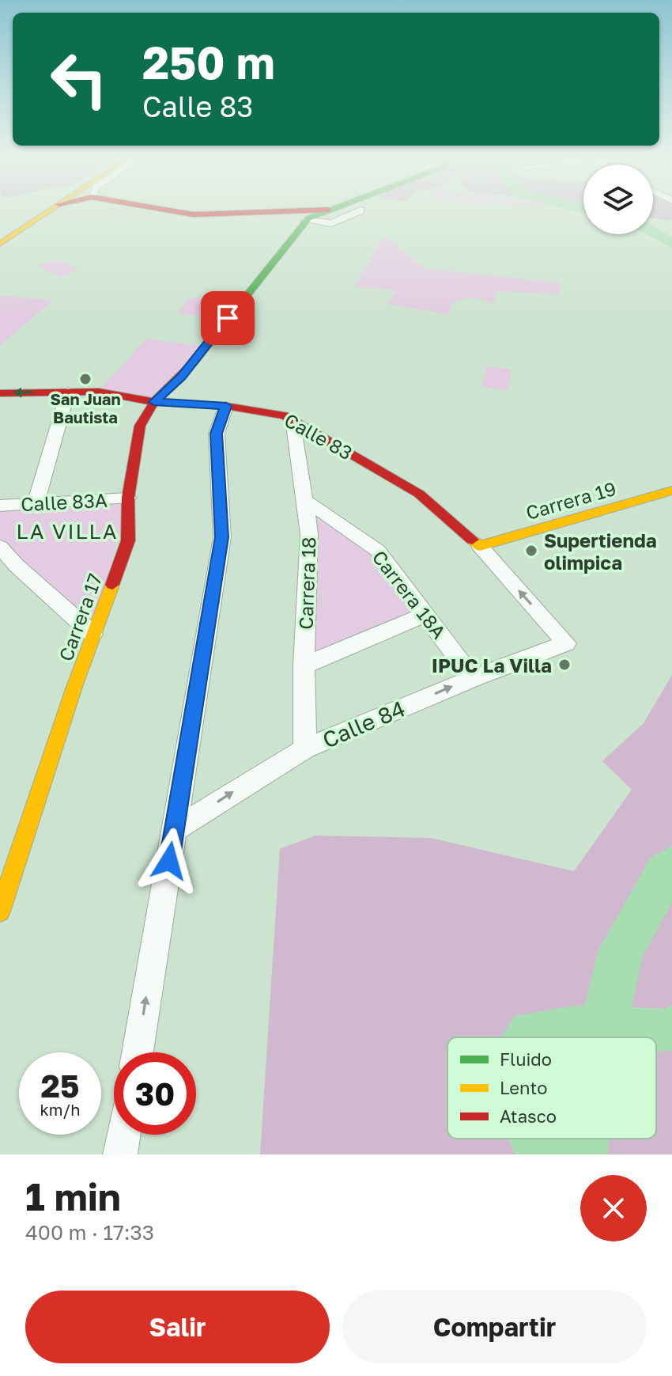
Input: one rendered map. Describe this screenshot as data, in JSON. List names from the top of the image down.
{
  "streets": {
    "street": [
      "Calle 83",
      "Carrera 19",
      "Calle 83A",
      "Carrera 18",
      "Carrera 18A",
      "Carrera 17",
      "Calle 84"
    ]
  },
  "crossings": [
    ["Calle 83", "Carrera 19"],
    ["Calle 83", "Carrera 18"],
    ["Calle 83", "Carrera 17"],
    ["Calle 83", "Calle 84"],
    ["Calle 83A", "Carrera 17"],
    ["Carrera 18", "Carrera 18A"],
    ["Carrera 18", "Calle 84"],
    ["Carrera 18A", "Calle 84"]
  ],
  "districts": ["LA VILLA"],
  "places": ["San Juan Bautista", "Supertienda olimpica", "IPUC La Villa"],
  "legend": ["Fluido", "Lento", "Atasco"],
  "page": {
    "turn": ["250 m", "Calle 83"],
    "speed": "25 km/h",
    "limit": "30",
    "heading": ["1 min", "400 m · 17:33"],
    "buttons": ["Salir", "Compartir"]
  }
}
